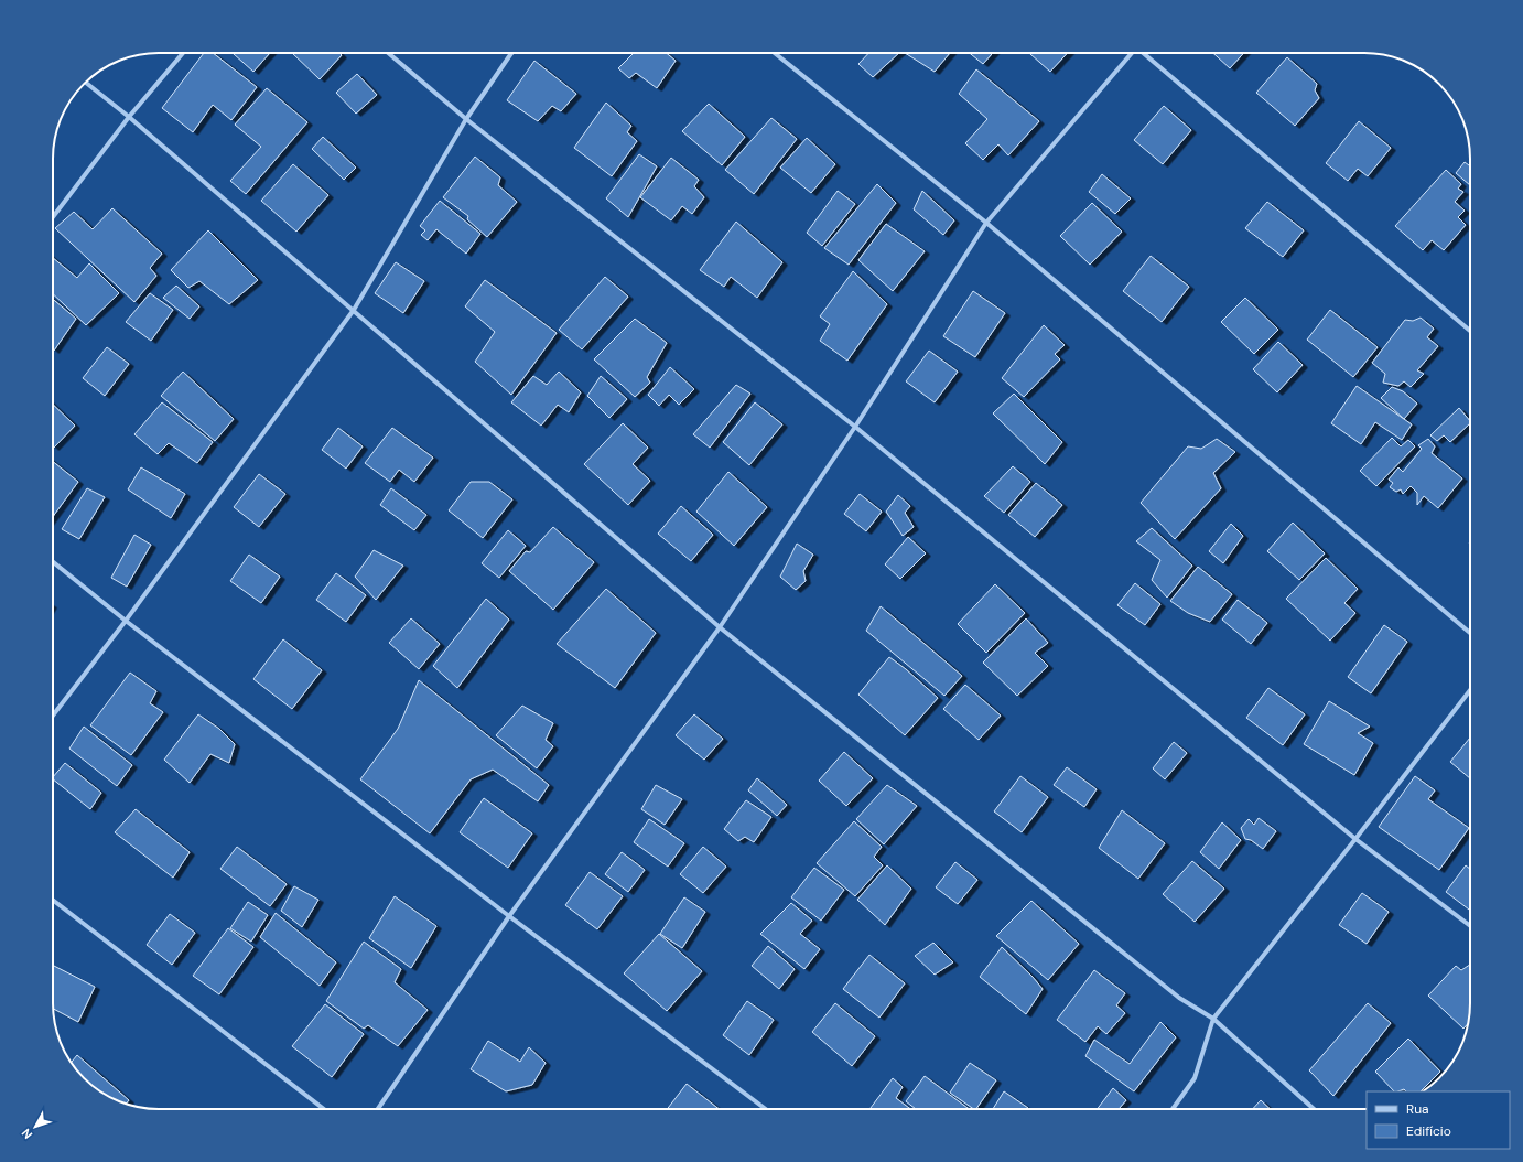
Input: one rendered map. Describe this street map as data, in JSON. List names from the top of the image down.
{
  "legend": ["Rua", "Edifício"],
  "north": "bottom left"
}
